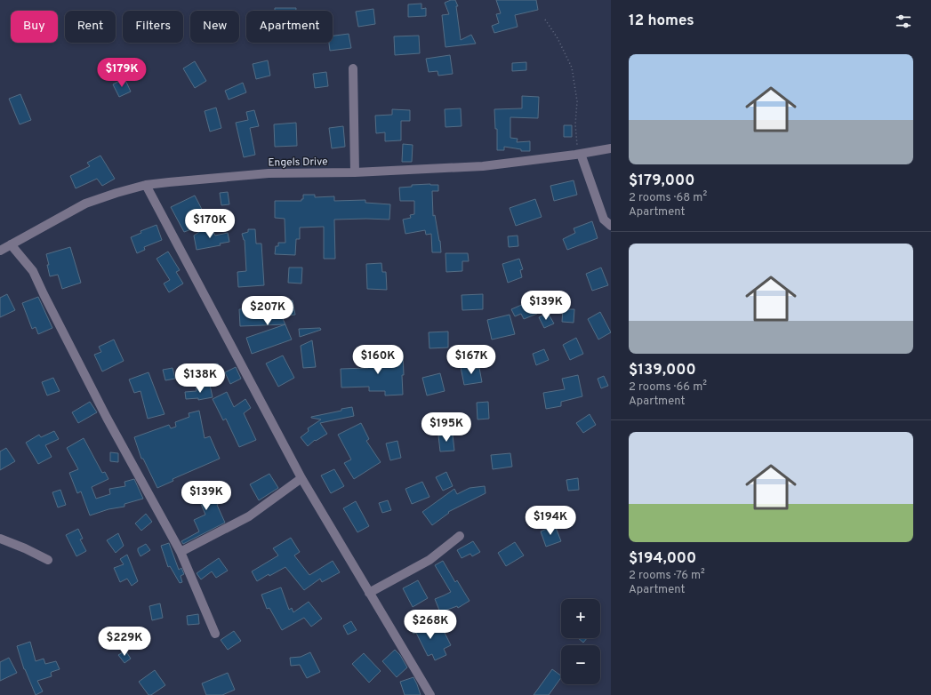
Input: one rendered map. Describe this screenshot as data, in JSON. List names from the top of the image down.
{
  "streets": {
    "street": ["Engels Drive"]
  },
  "page": {
    "heading": "12 homes",
    "chip": [
      "Buy",
      "Rent",
      "Filters",
      "New",
      "Apartment"
    ],
    "list": [
      {
        "name": "$179,000",
        "note": "2 rooms · 68 m² · Apartment"
      },
      {
        "name": "$139,000",
        "note": "2 rooms · 66 m² · Apartment"
      },
      {
        "name": "$194,000",
        "note": "2 rooms · 76 m² · Apartment"
      }
    ],
    "price": [
      "$179K",
      "$170K",
      "$139K",
      "$207K",
      "$160K",
      "$167K",
      "$138K",
      "$195K",
      "$139K",
      "$194K",
      "$268K",
      "$229K"
    ],
    "map_buttons": ["+", "−"]
  }
}
